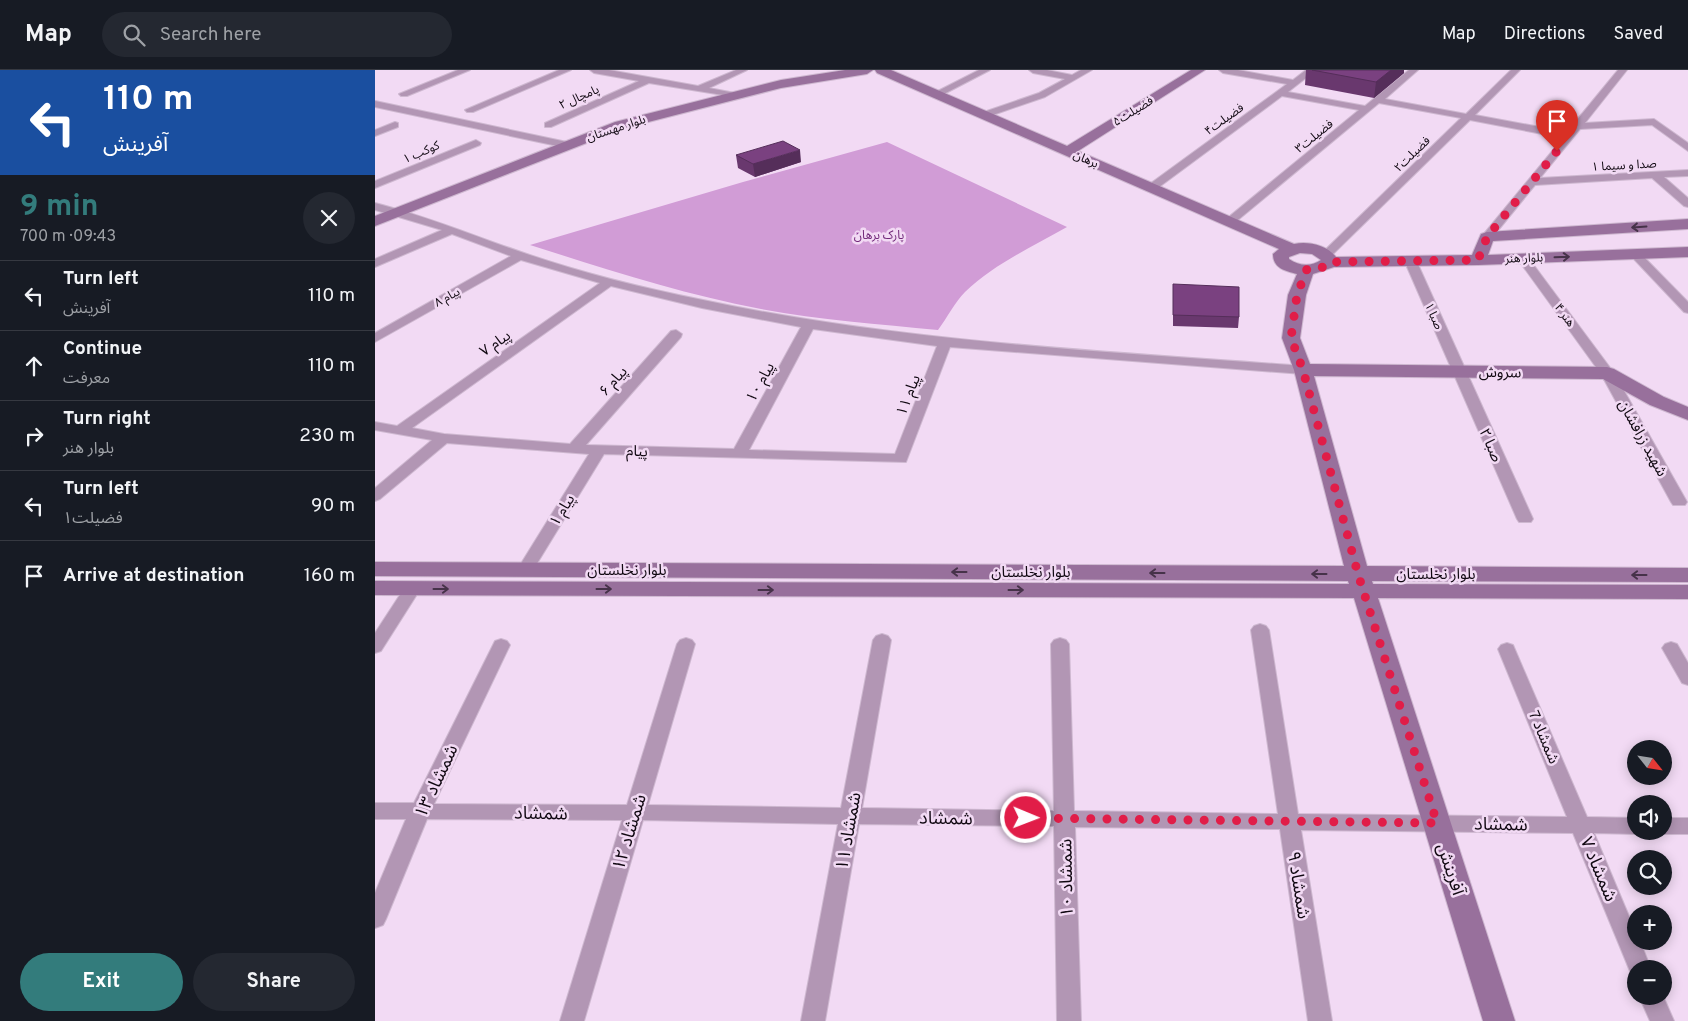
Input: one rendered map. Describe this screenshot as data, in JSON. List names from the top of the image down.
{
  "streets": {
    "street": [
      "پامچال ۲",
      "فضیلت۵",
      "فضیلت۴",
      "بلوار مهستان",
      "فضیلت۳",
      "کوکب ۱",
      "فضیلت۲",
      "برهان",
      "صدا و سیما ۱",
      "بلوار هنر",
      "پیام ۸",
      "هنر ۴",
      "صبا ۱",
      "پیام ۷",
      "سروش",
      "پیام ۶",
      "پیام ۱۰",
      "پیام ۱۱",
      "شهید زرافشان",
      "صبا ۲",
      "پیام",
      "پیام ۱",
      "بلوار نخلستان",
      "شمشاد 7",
      "شمشاد ۱۳",
      "شمشاد",
      "شمشاد ۱۱",
      "شمشاد ۱۲",
      "آفرینش",
      "شمشاد ۷",
      "شمشاد ۱۰",
      "شمشاد ۹"
    ]
  },
  "crossings": [
    ["فضیلت۵", "برهان"],
    ["فضیلت۴", "برهان"],
    ["فضیلت۳", "برهان"],
    ["فضیلت۲", "برهان"],
    ["فضیلت۲", "بلوار هنر"],
    ["برهان", "بلوار هنر"],
    ["بلوار هنر", "هنر ۴"],
    ["بلوار هنر", "صبا ۱"],
    ["هنر ۴", "سروش"],
    ["هنر ۴", "شهید زرافشان"],
    ["صبا ۱", "سروش"],
    ["صبا ۱", "صبا ۲"],
    ["پیام ۷", "پیام"],
    ["سروش", "شهید زرافشان"],
    ["سروش", "صبا ۲"],
    ["سروش", "آفرینش"],
    ["پیام ۶", "پیام"],
    ["پیام ۱۰", "پیام"],
    ["پیام ۱۱", "پیام"],
    ["پیام", "پیام ۱"],
    ["پیام ۱", "بلوار نخلستان"],
    ["بلوار نخلستان", "آفرینش"],
    ["شمشاد 7", "شمشاد"],
    ["شمشاد 7", "شمشاد ۷"],
    ["شمشاد ۱۳", "شمشاد"],
    ["شمشاد", "شمشاد ۱۱"],
    ["شمشاد", "شمشاد ۱۲"],
    ["شمشاد", "آفرینش"],
    ["شمشاد", "شمشاد ۷"],
    ["شمشاد", "شمشاد ۱۰"],
    ["شمشاد", "شمشاد ۹"]
  ],
  "parks": ["پارک برهان"],
  "north": "bottom right",
  "page": {
    "header": "Map",
    "search": "Search here",
    "nav": ["Map", "Directions", "Saved"],
    "turn": ["110 m", "آفرینش"],
    "heading": ["9 min", "700 m · 09:43"],
    "list": [
      {
        "name": "Turn left",
        "note": "آفرینش",
        "value": "110 m"
      },
      {
        "name": "Continue",
        "note": "معرفت",
        "value": "110 m"
      },
      {
        "name": "Turn right",
        "note": "بلوار هنر",
        "value": "230 m"
      },
      {
        "name": "Turn left",
        "note": "فضیلت۱",
        "value": "90 m"
      },
      {
        "name": "Arrive at destination",
        "value": "160 m"
      }
    ],
    "map_buttons": ["+", "−"],
    "buttons": ["Exit", "Share"]
  }
}
